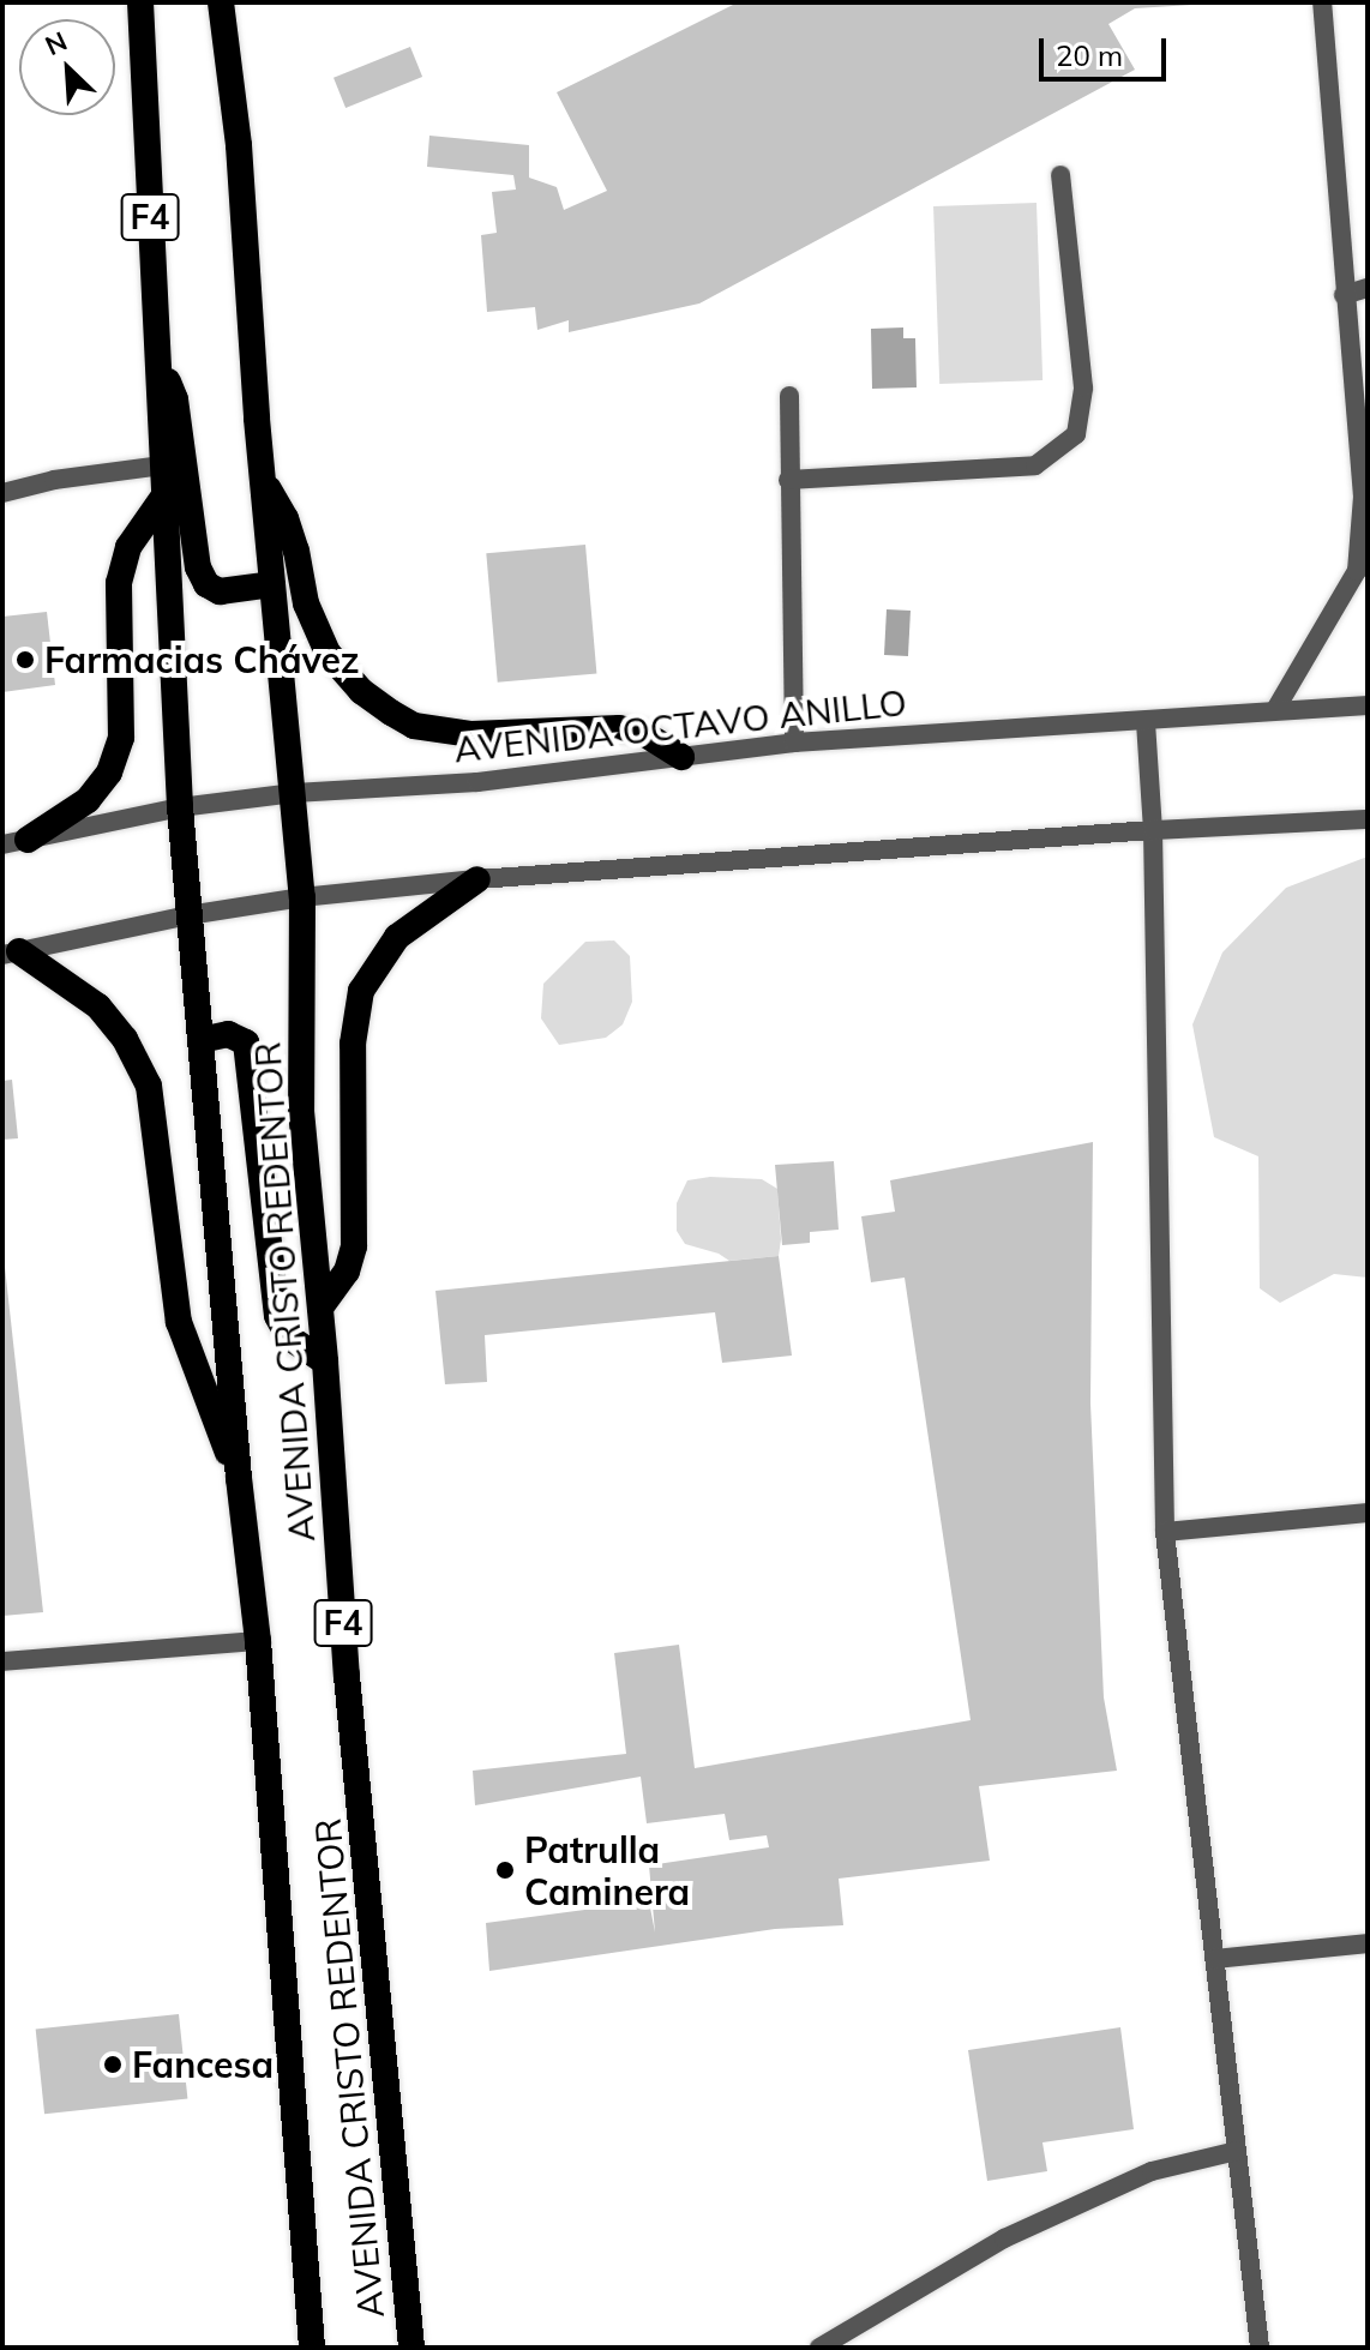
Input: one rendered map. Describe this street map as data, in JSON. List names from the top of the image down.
{
  "streets": {
    "highway": ["F4", "AVENIDA CRISTO REDENTOR"],
    "street": ["AVENIDA OCTAVO ANILLO"]
  },
  "crossings": [
    ["AVENIDA OCTAVO ANILLO", "AVENIDA CRISTO REDENTOR"]
  ],
  "places": ["Farmacias Chávez", "Patrulla Caminera", "Fancesa"],
  "scale_bar": "20 m",
  "north": "top left"
}
